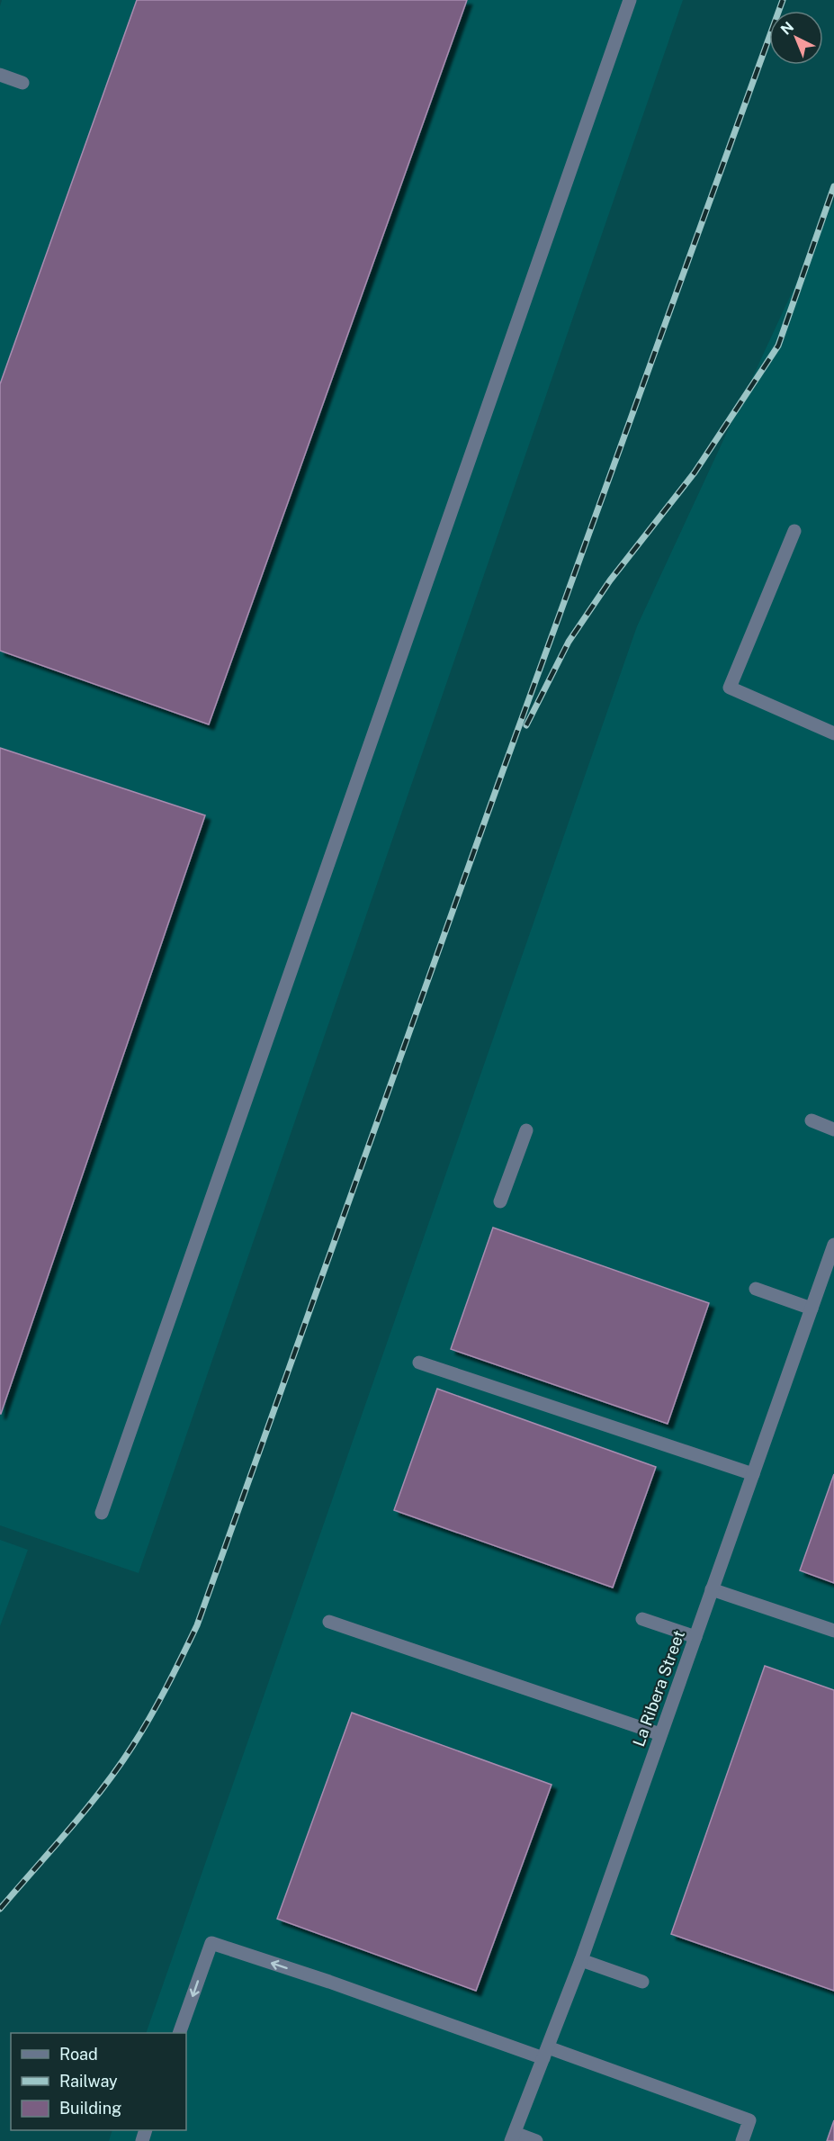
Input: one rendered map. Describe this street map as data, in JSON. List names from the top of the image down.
{
  "streets": {
    "street": ["La Ribera Street"]
  },
  "legend": ["Road", "Railway", "Building"],
  "north": "top left"
}
